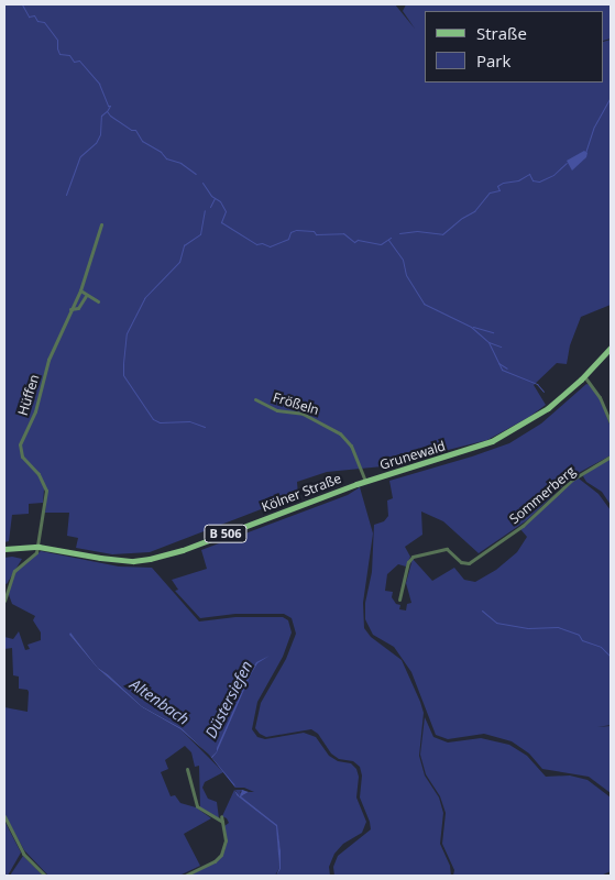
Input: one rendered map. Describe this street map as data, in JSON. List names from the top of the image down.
{
  "streets": {
    "main road": ["Grunewald", "Kölner Straße", "B 506"],
    "street": ["Hüffen", "Frößeln", "Sommerberg"]
  },
  "crossings": [
    ["Hüffen", "Kölner Straße"],
    ["Hüffen", "B 506"],
    ["Frößeln", "Grunewald"],
    ["Frößeln", "Kölner Straße"],
    ["Grunewald", "Kölner Straße"],
    ["Grunewald", "B 506"],
    ["Kölner Straße", "B 506"]
  ],
  "water": ["Düstersiefen", "Altenbach"],
  "legend": ["Straße", "Park"]
}
